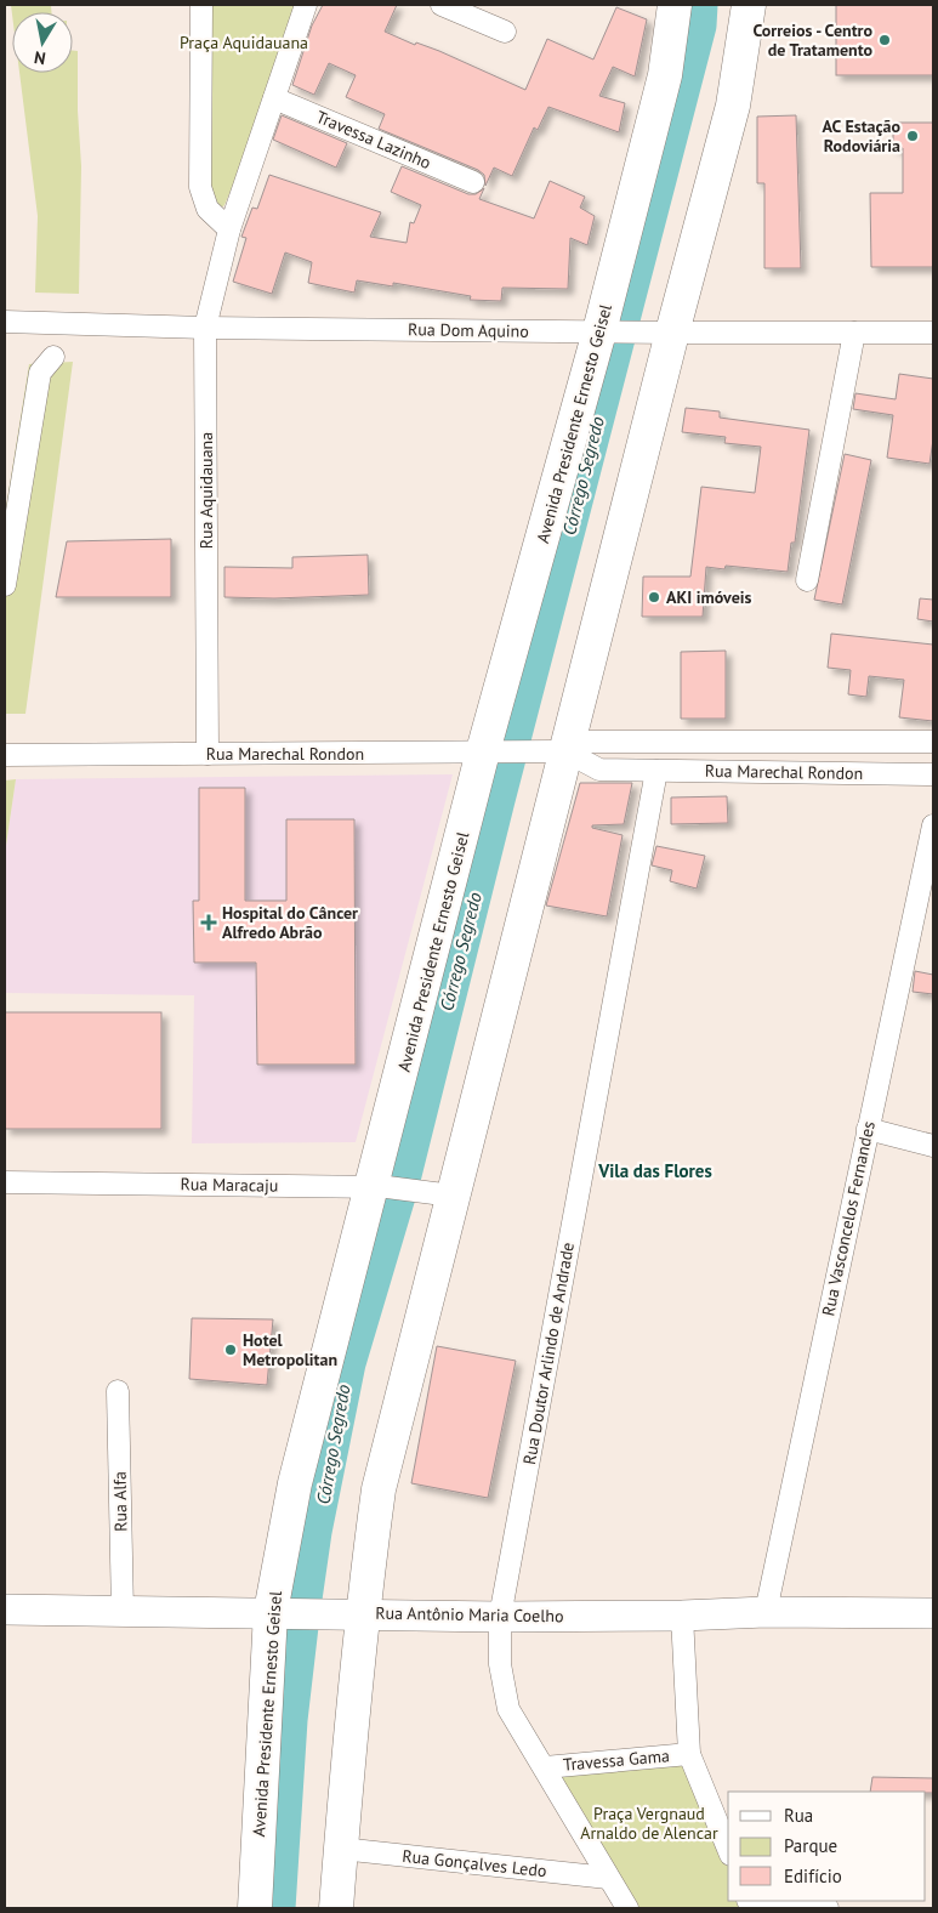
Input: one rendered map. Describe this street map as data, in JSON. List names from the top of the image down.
{
  "streets": {
    "main road": ["Avenida Presidente Ernesto Geisel"],
    "street": [
      "Travessa Lazinho",
      "Rua Dom Aquino",
      "Rua Aquidauana",
      "Rua Marechal Rondon",
      "Rua Maracaju",
      "Rua Vasconcelos Fernandes",
      "Rua Doutor Arlindo de Andrade",
      "Rua Alfa",
      "Rua Antônio Maria Coelho",
      "Travessa Gama",
      "Rua Gonçalves Ledo"
    ]
  },
  "crossings": [
    ["Travessa Lazinho", "Rua Aquidauana"],
    ["Rua Dom Aquino", "Avenida Presidente Ernesto Geisel"],
    ["Rua Dom Aquino", "Rua Aquidauana"],
    ["Avenida Presidente Ernesto Geisel", "Rua Marechal Rondon"],
    ["Avenida Presidente Ernesto Geisel", "Rua Maracaju"],
    ["Avenida Presidente Ernesto Geisel", "Rua Antônio Maria Coelho"],
    ["Rua Aquidauana", "Rua Marechal Rondon"],
    ["Rua Marechal Rondon", "Rua Doutor Arlindo de Andrade"],
    ["Rua Vasconcelos Fernandes", "Rua Antônio Maria Coelho"],
    ["Rua Doutor Arlindo de Andrade", "Rua Antônio Maria Coelho"],
    ["Rua Doutor Arlindo de Andrade", "Travessa Gama"],
    ["Rua Doutor Arlindo de Andrade", "Rua Gonçalves Ledo"],
    ["Rua Alfa", "Rua Antônio Maria Coelho"]
  ],
  "districts": ["Vila das Flores"],
  "water": ["Córrego Segredo"],
  "parks": ["Praça Aquidauana", "Praça Vergnaud Arnaldo de Alencar"],
  "places": {
    "other": [
      "Correios - Centro de Tratamento",
      "AC Estação Rodoviária",
      "AKI imóveis",
      "Hotel Metropolitan"
    ],
    "health": ["Hospital do Câncer Alfredo Abrão"]
  },
  "legend": ["Rua", "Parque", "Edifício"],
  "north": "bottom"
}
